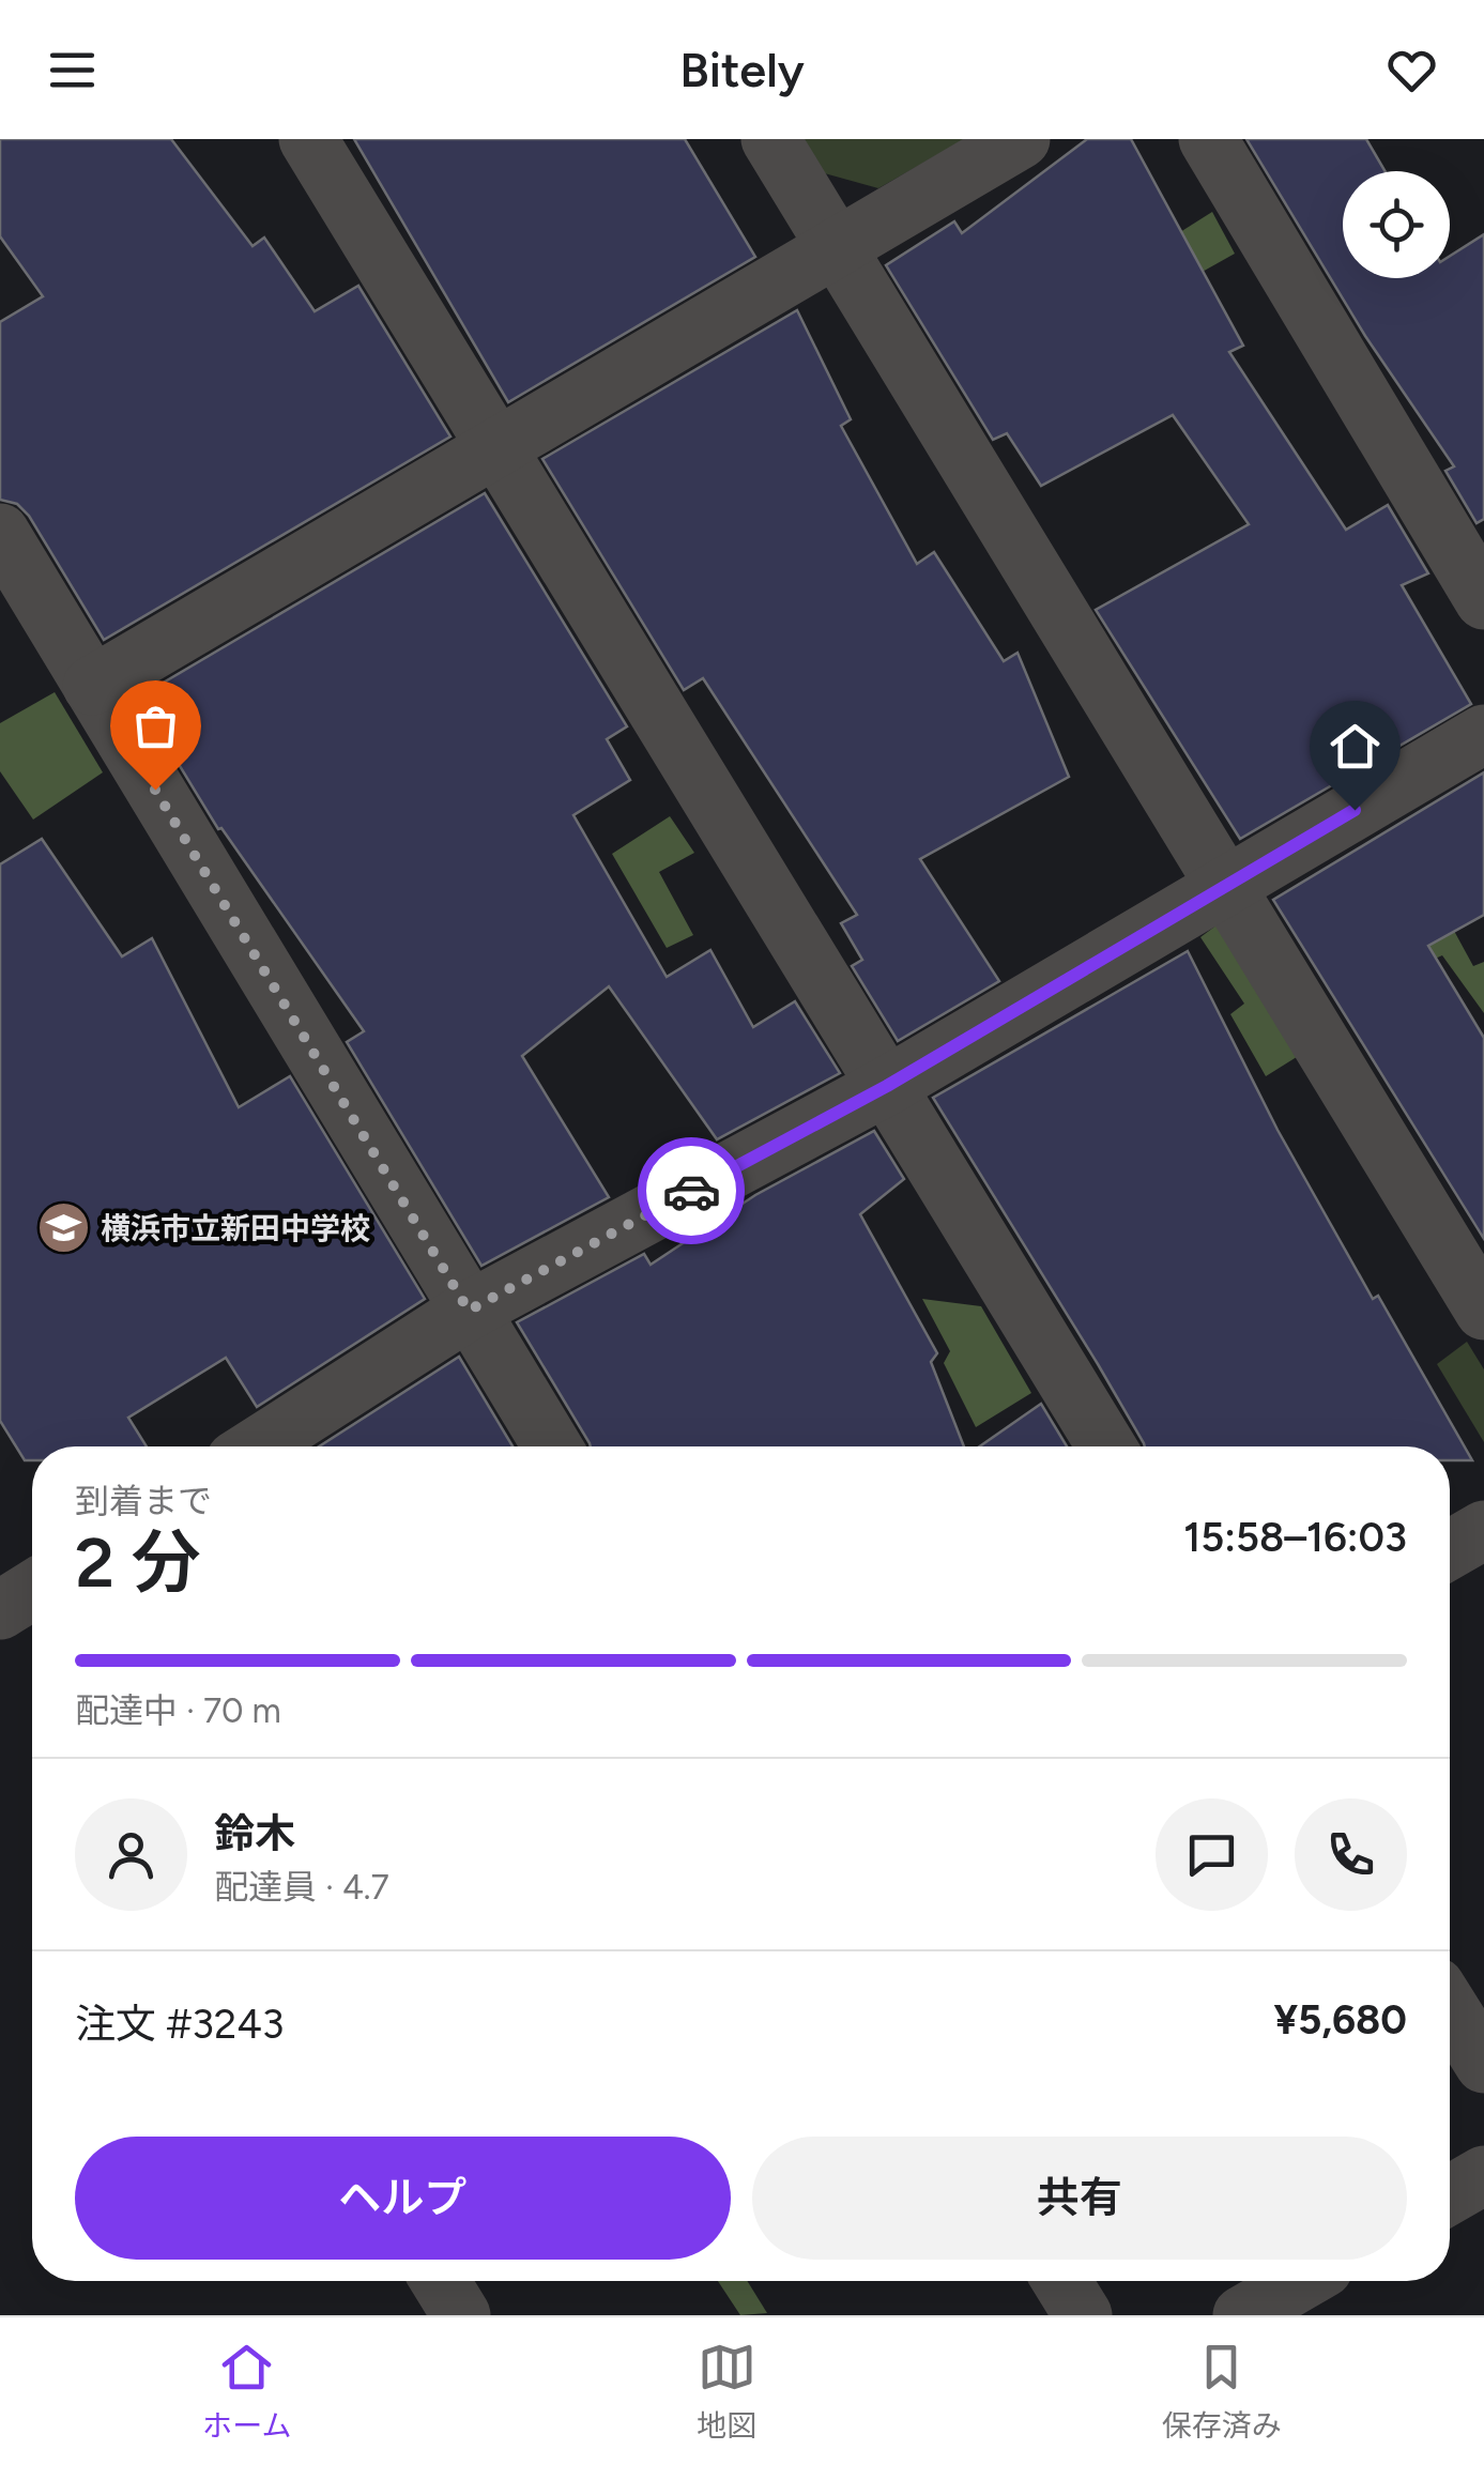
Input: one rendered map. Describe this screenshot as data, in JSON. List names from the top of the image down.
{
  "places": {
    "school or university": ["横浜市立新田中学校"]
  },
  "page": {
    "header": "Bitely",
    "heading": ["2 分", "到着まで", "15:58–16:03"],
    "panel": [
      "鈴木",
      "配達員 · 4.7",
      "注文 #3243",
      "¥5,680"
    ],
    "bar": "配達中 · 70 m",
    "buttons": ["ヘルプ", "共有"],
    "tabs": ["ホーム", "地図", "保存済み"]
  }
}
